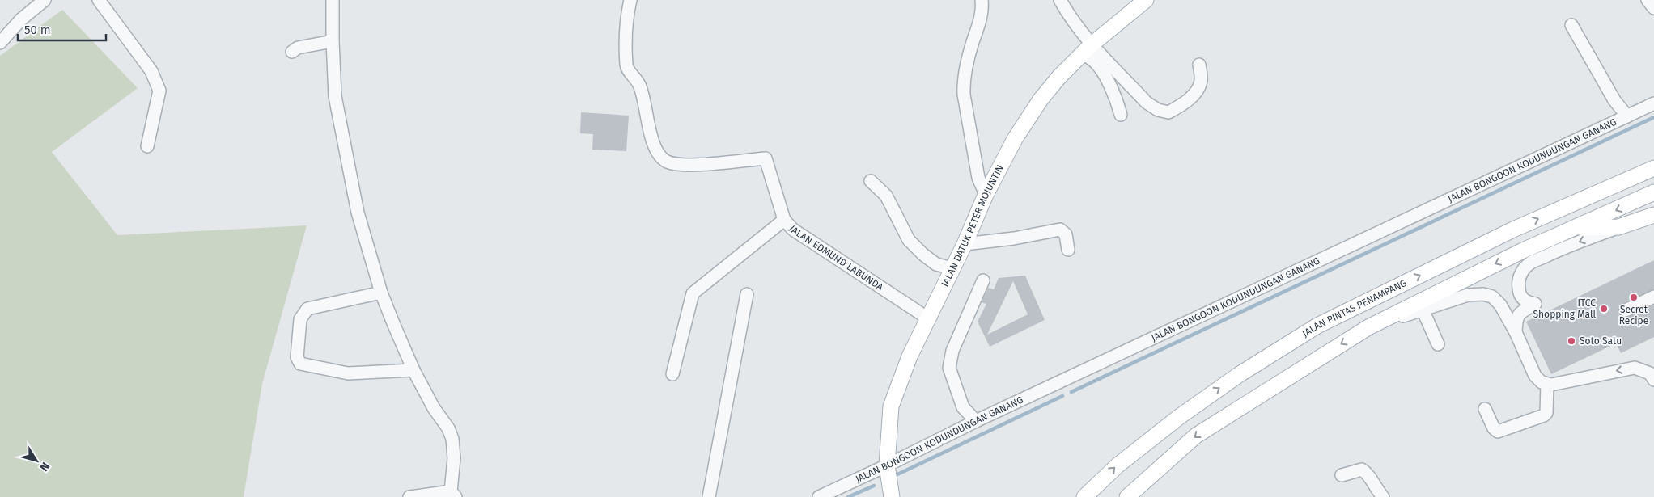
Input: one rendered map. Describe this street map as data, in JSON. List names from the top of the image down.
{
  "streets": {
    "main road": ["JALAN DATUK PETER MOJUNTIN", "JALAN PINTAS PENAMPANG"],
    "street": ["JALAN BONGOON KODUNDUNGAN GANANG", "JALAN EDMUND LABUNDA"]
  },
  "crossings": [
    ["JALAN BONGOON KODUNDUNGAN GANANG", "JALAN DATUK PETER MOJUNTIN"],
    ["JALAN DATUK PETER MOJUNTIN", "JALAN EDMUND LABUNDA"]
  ],
  "places": ["Secret Recipe", "ITCC Shopping Mall", "Soto Satu"],
  "scale_bar": "50 m",
  "north": "bottom right"
}
